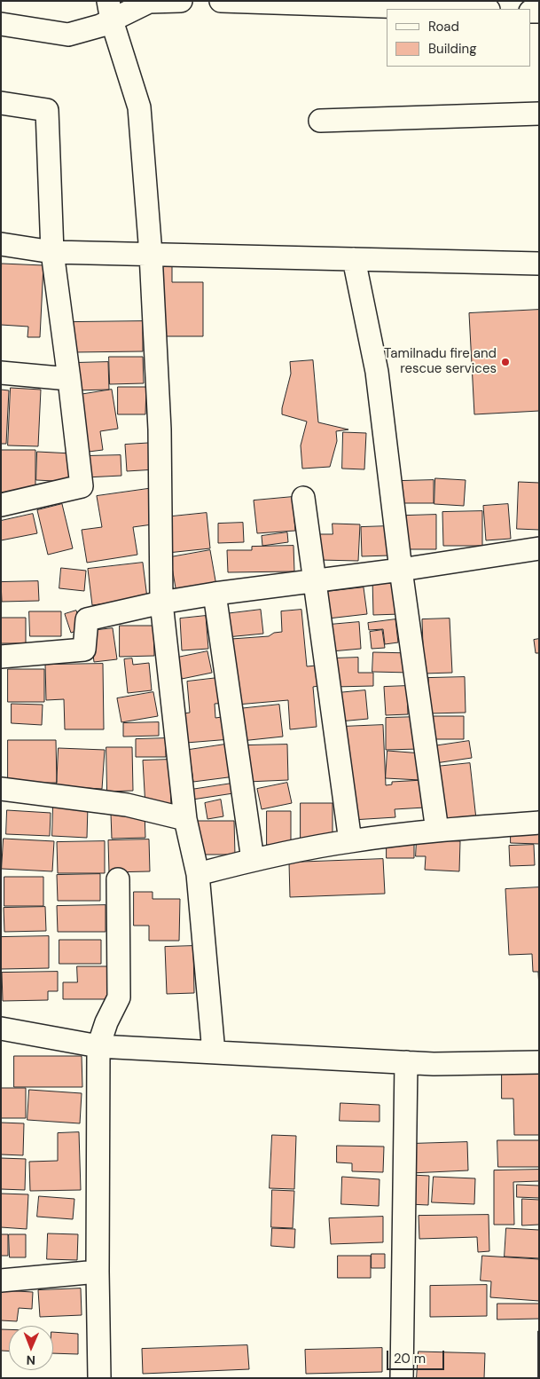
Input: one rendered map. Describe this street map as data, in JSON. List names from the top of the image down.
{
  "places": ["Tamilnadu fire and rescue services"],
  "legend": ["Road", "Building"],
  "scale_bar": "20 m",
  "north": "bottom"
}
